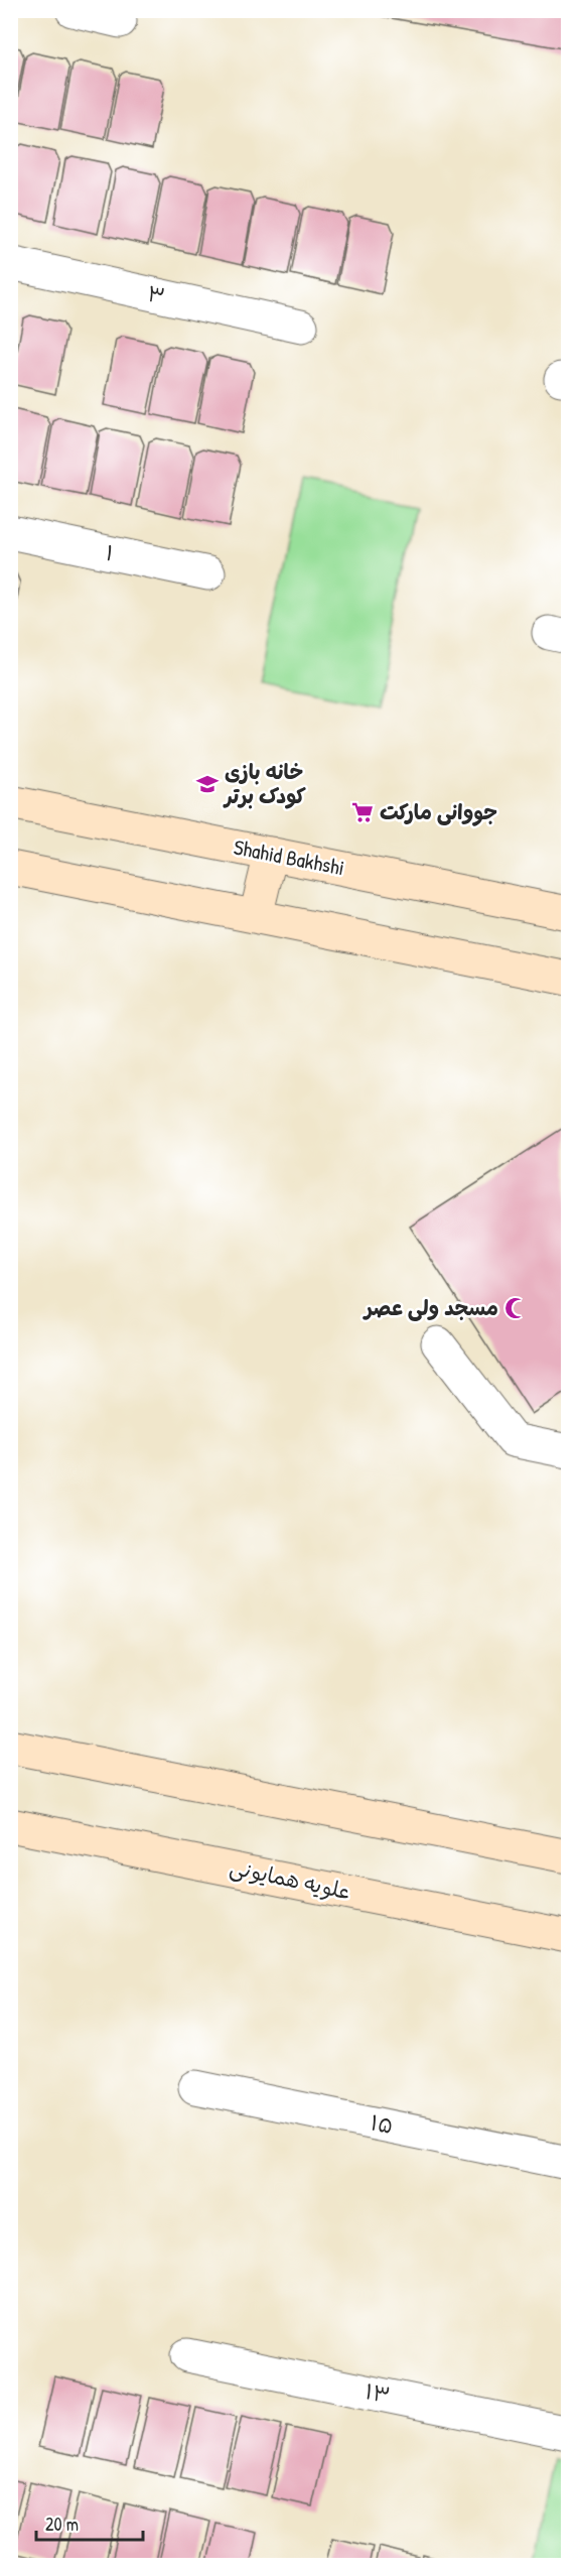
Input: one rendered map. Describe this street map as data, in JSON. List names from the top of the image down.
{
  "streets": {
    "street": [
      "۳",
      "۱",
      "Shahid Bakhshi",
      "علویه همایونی",
      "۱۵",
      "۱۳"
    ]
  },
  "places": {
    "school or university": ["خانه بازی کودک برتر"],
    "supermarket": ["جووانی مارکت"],
    "mosque": ["مسجد ولی عصر"]
  },
  "scale_bar": "20 m"
}
